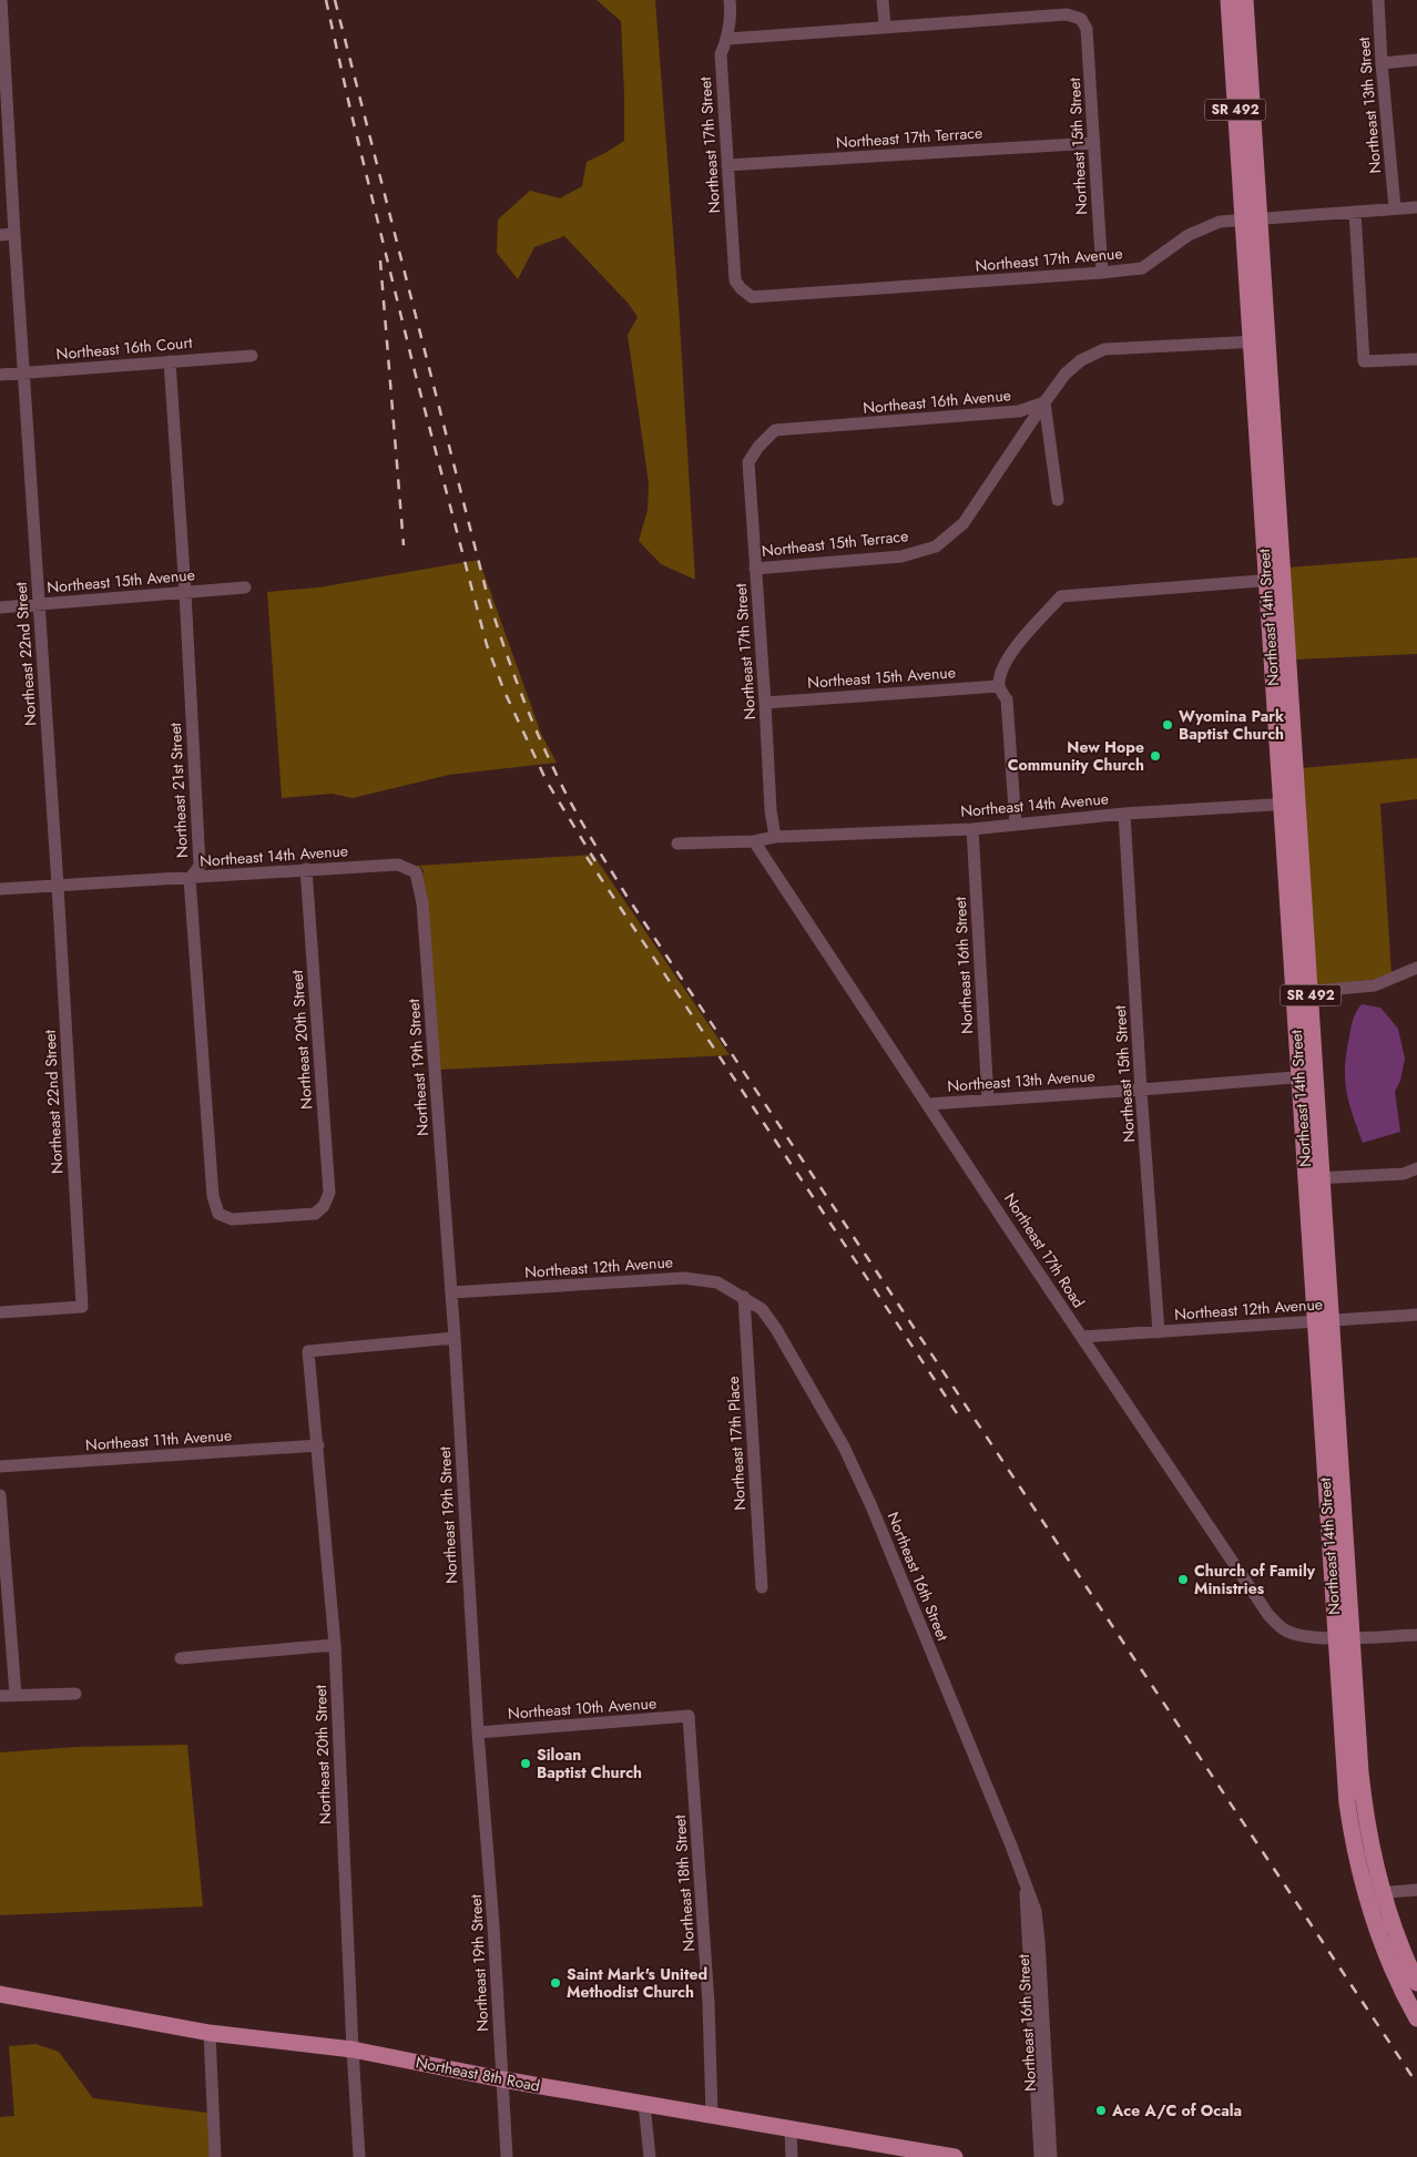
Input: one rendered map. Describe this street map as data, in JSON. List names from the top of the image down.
{
  "streets": {
    "main road": ["SR 492", "Northeast 14th Street", "Northeast 8th Road"],
    "street": [
      "Northeast 13th Street",
      "Northeast 17th Terrace",
      "Northeast 17th Street",
      "Northeast 15th Street",
      "Northeast 17th Avenue",
      "Northeast 16th Court",
      "Northeast 16th Avenue",
      "Northeast 15th Terrace",
      "Northeast 15th Avenue",
      "Northeast 22nd Street",
      "Northeast 21st Street",
      "Northeast 14th Avenue",
      "Northeast 16th Street",
      "Northeast 20th Street",
      "Northeast 19th Street",
      "Northeast 13th Avenue",
      "Northeast 17th Road",
      "Northeast 12th Avenue",
      "Northeast 11th Avenue",
      "Northeast 17th Place",
      "Northeast 10th Avenue",
      "Northeast 18th Street"
    ]
  },
  "crossings": [
    ["Northeast 13th Street", "Northeast 17th Avenue"],
    ["Northeast 17th Terrace", "Northeast 17th Street"],
    ["Northeast 17th Terrace", "Northeast 15th Street"],
    ["Northeast 17th Street", "Northeast 17th Avenue"],
    ["Northeast 17th Street", "Northeast 16th Avenue"],
    ["Northeast 17th Street", "Northeast 15th Terrace"],
    ["Northeast 17th Street", "Northeast 15th Avenue"],
    ["Northeast 17th Street", "Northeast 14th Avenue"],
    ["Northeast 15th Street", "Northeast 17th Avenue"],
    ["Northeast 15th Street", "Northeast 14th Avenue"],
    ["Northeast 15th Street", "Northeast 13th Avenue"],
    ["Northeast 15th Street", "Northeast 12th Avenue"],
    ["Northeast 17th Avenue", "Northeast 14th Street"],
    ["Northeast 16th Court", "Northeast 22nd Street"],
    ["Northeast 16th Court", "Northeast 21st Street"],
    ["Northeast 16th Avenue", "Northeast 15th Terrace"],
    ["Northeast 15th Avenue", "Northeast 22nd Street"],
    ["Northeast 15th Avenue", "Northeast 21st Street"],
    ["Northeast 14th Street", "Northeast 14th Avenue"],
    ["Northeast 14th Street", "Northeast 13th Avenue"],
    ["Northeast 14th Street", "Northeast 17th Road"],
    ["Northeast 14th Street", "Northeast 12th Avenue"],
    ["Northeast 22nd Street", "Northeast 14th Avenue"],
    ["Northeast 21st Street", "Northeast 14th Avenue"],
    ["Northeast 21st Street", "Northeast 20th Street"],
    ["Northeast 14th Avenue", "Northeast 16th Street"],
    ["Northeast 14th Avenue", "Northeast 20th Street"],
    ["Northeast 14th Avenue", "Northeast 19th Street"],
    ["Northeast 16th Street", "Northeast 13th Avenue"],
    ["Northeast 16th Street", "Northeast 12th Avenue"],
    ["Northeast 16th Street", "Northeast 17th Place"],
    ["Northeast 20th Street", "Northeast 19th Street"],
    ["Northeast 20th Street", "Northeast 11th Avenue"],
    ["Northeast 20th Street", "Northeast 8th Road"],
    ["Northeast 19th Street", "Northeast 12th Avenue"],
    ["Northeast 19th Street", "Northeast 10th Avenue"],
    ["Northeast 19th Street", "Northeast 8th Road"],
    ["Northeast 13th Avenue", "Northeast 17th Road"],
    ["Northeast 17th Road", "Northeast 12th Avenue"],
    ["Northeast 12th Avenue", "Northeast 17th Place"],
    ["Northeast 10th Avenue", "Northeast 18th Street"],
    ["Northeast 18th Street", "Northeast 8th Road"]
  ],
  "places": [
    "Wyomina Park Baptist Church",
    "New Hope Community Church",
    "Church of Family Ministries",
    "Siloan Baptist Church",
    "Saint Mark's United Methodist Church",
    "Ace A/C of Ocala"
  ]
}
